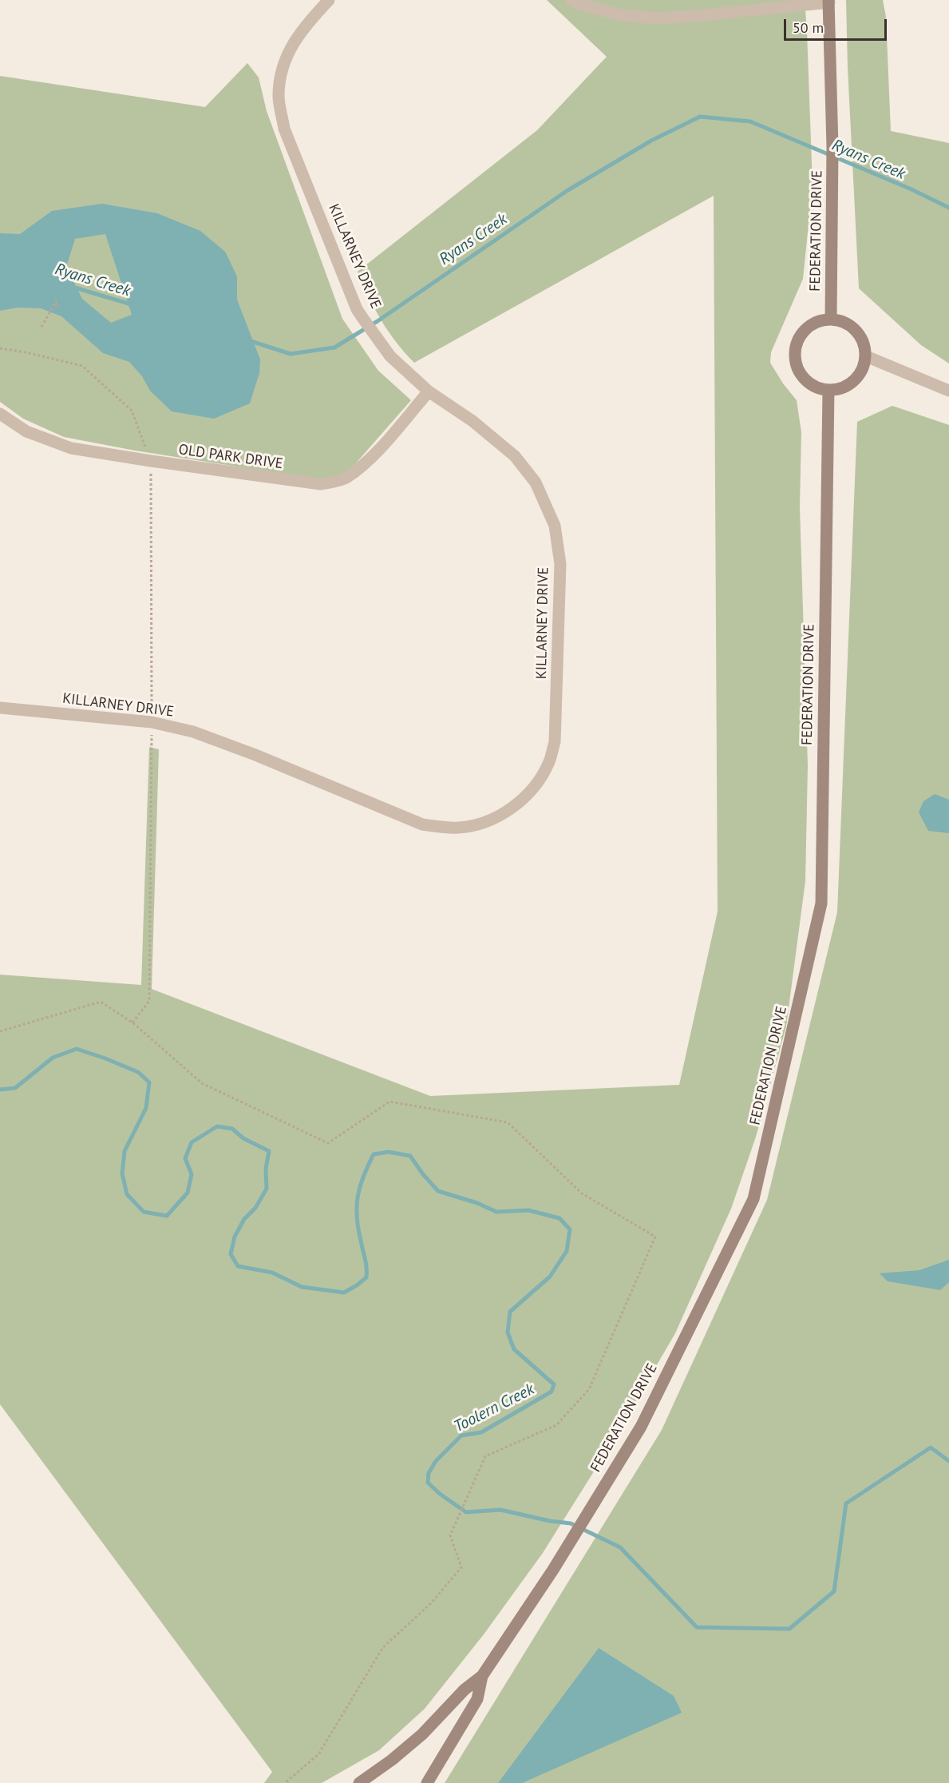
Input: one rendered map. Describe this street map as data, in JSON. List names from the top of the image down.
{
  "streets": {
    "main road": ["FEDERATION DRIVE"],
    "street": ["KILLARNEY DRIVE", "OLD PARK DRIVE"]
  },
  "crossings": [
    ["KILLARNEY DRIVE", "OLD PARK DRIVE"]
  ],
  "water": ["Ryans Creek", "Toolern Creek"],
  "scale_bar": "50 m"
}
